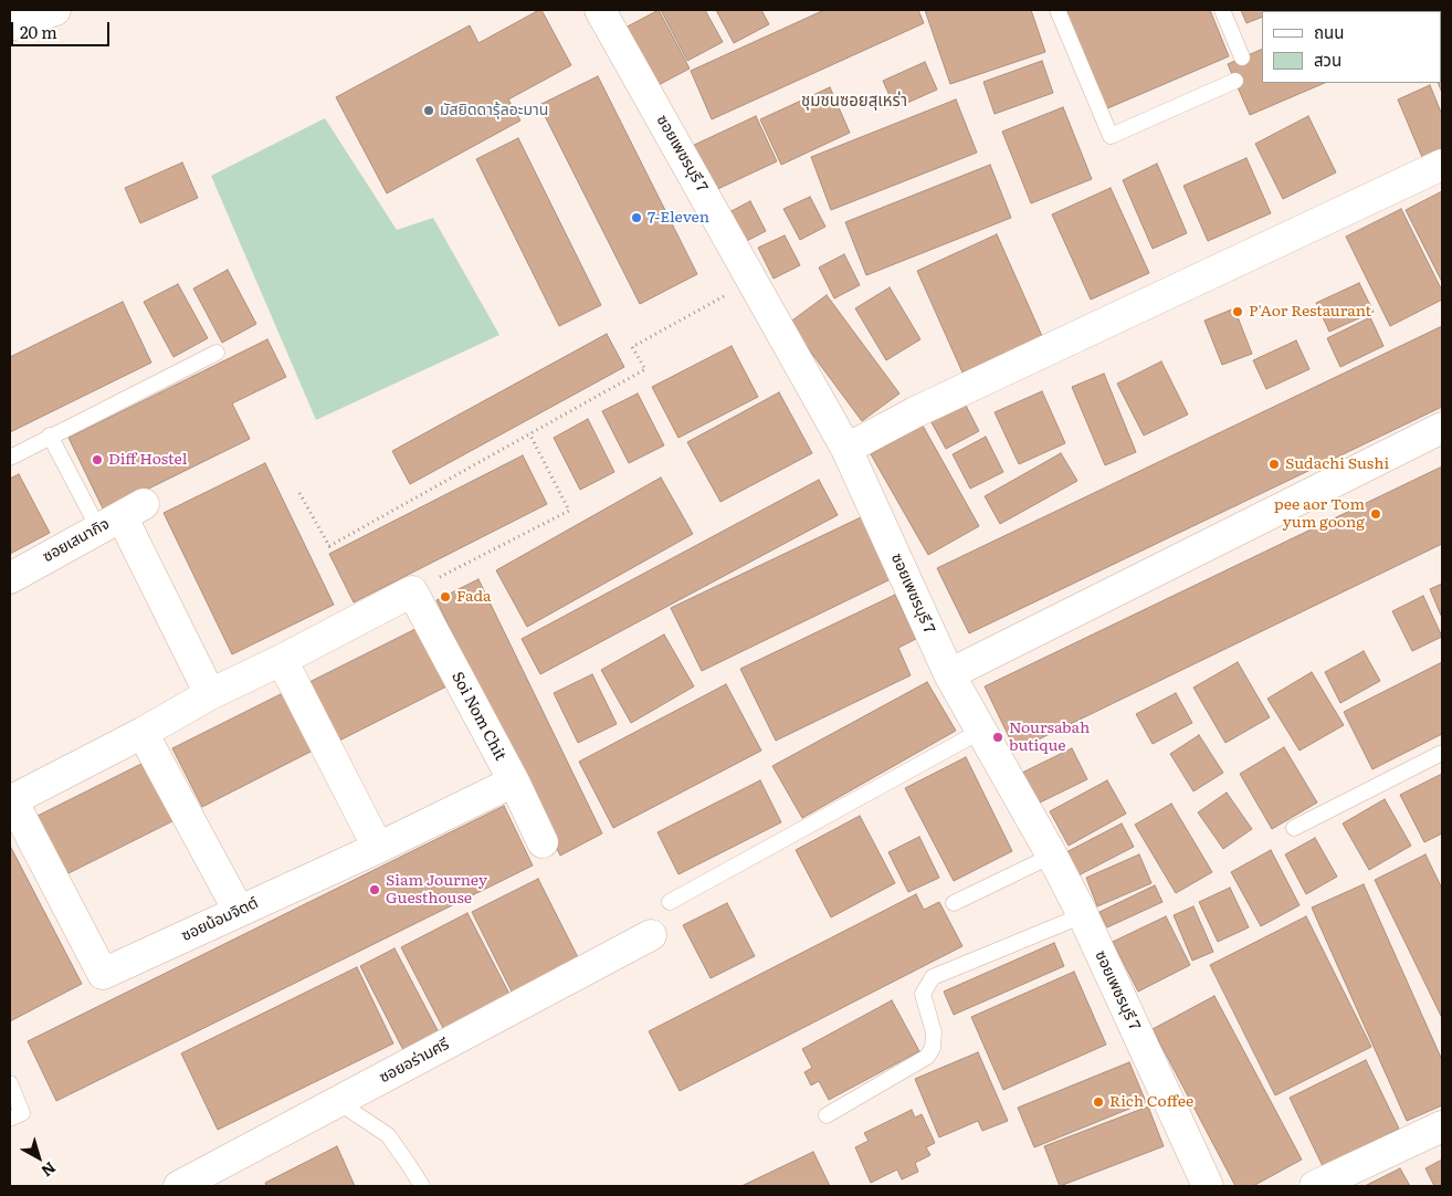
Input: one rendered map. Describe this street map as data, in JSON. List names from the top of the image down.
{
  "streets": {
    "street": [
      "ซอยเพชรบุรี 7",
      "ซอยเสนากิจ",
      "Soi Nom Chit",
      "ซอยน้อมจิตต์",
      "ซอยอร่ามศรี"
    ]
  },
  "crossings": [
    ["Soi Nom Chit", "ซอยน้อมจิตต์"]
  ],
  "districts": ["ชุมชนซอยสุเหร่า"],
  "places": [
    "มัสยิดดารุ้ลอะมาน",
    "7-Eleven",
    "P'Aor Restaurant",
    "Diff Hostel",
    "Sudachi Sushi",
    "pee aor Tom yum goong",
    "Fada",
    "Noursabah butique",
    "Siam Journey Guesthouse",
    "Rich Coffee"
  ],
  "legend": ["ถนน", "สวน"],
  "scale_bar": "20 m",
  "north": "bottom right"
}
